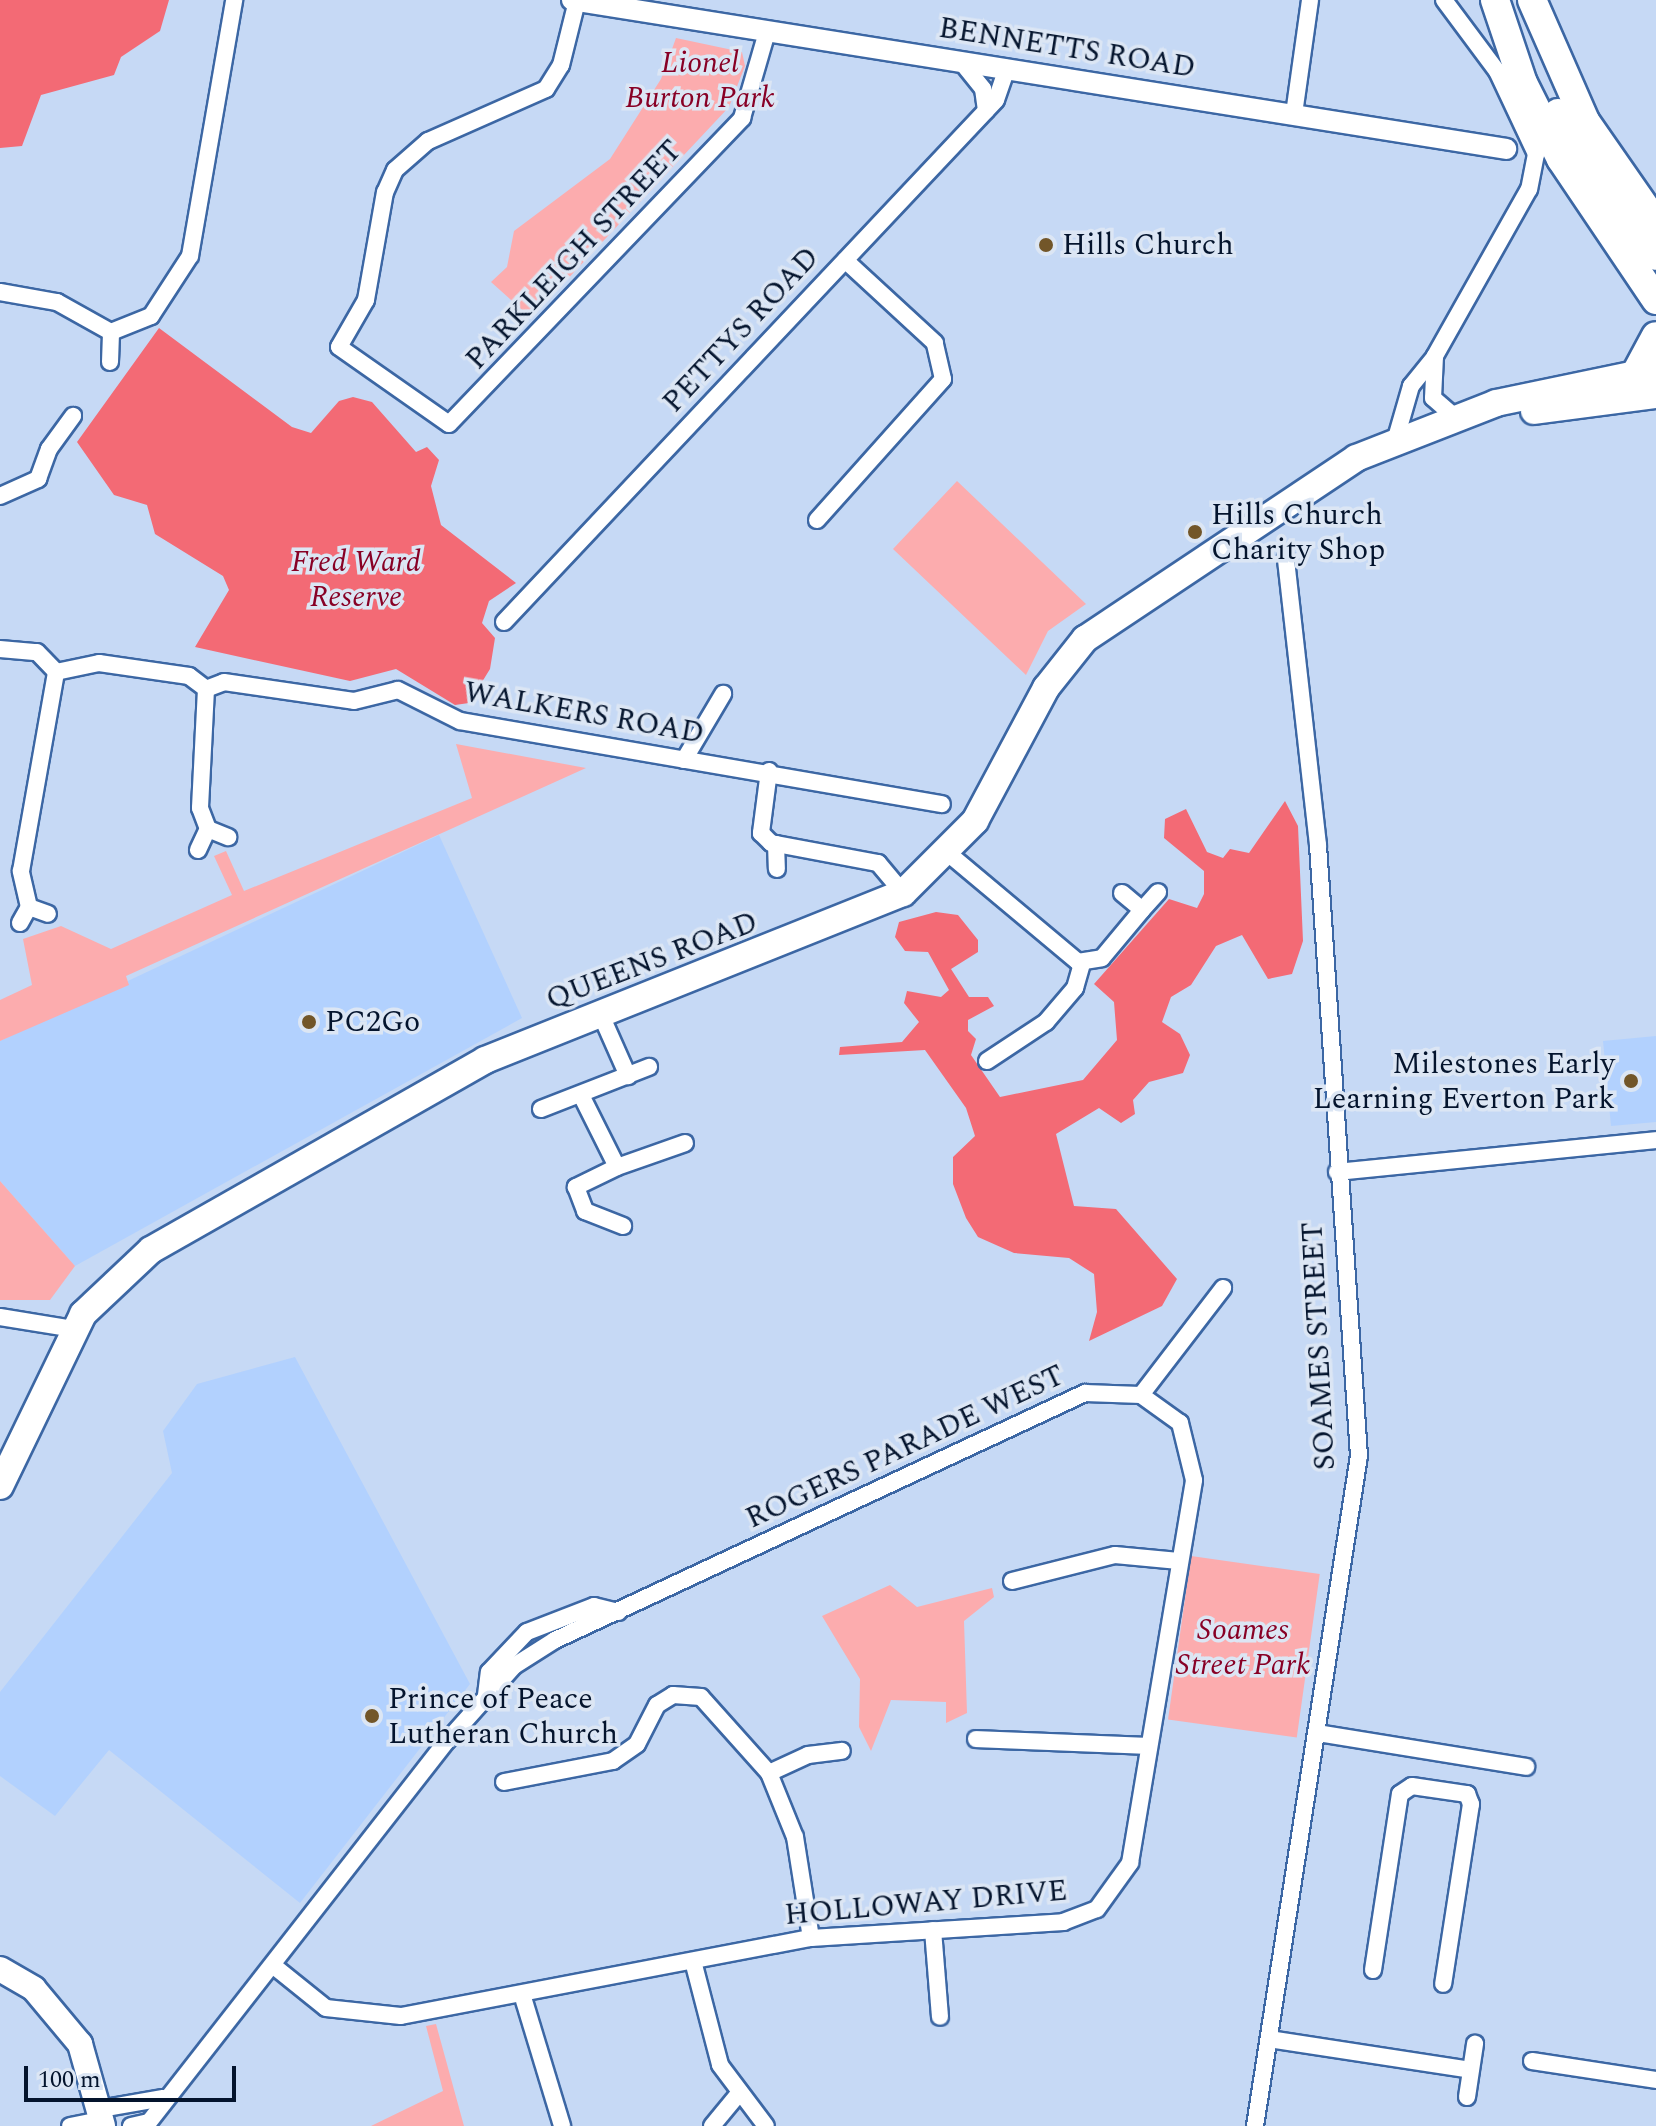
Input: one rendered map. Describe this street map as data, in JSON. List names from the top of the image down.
{
  "streets": {
    "main road": ["QUEENS ROAD"],
    "street": [
      "BENNETTS ROAD",
      "PARKLEIGH STREET",
      "PETTYS ROAD",
      "WALKERS ROAD",
      "SOAMES STREET",
      "ROGERS PARADE WEST",
      "HOLLOWAY DRIVE"
    ]
  },
  "crossings": [
    ["BENNETTS ROAD", "PARKLEIGH STREET"],
    ["BENNETTS ROAD", "PETTYS ROAD"],
    ["ROGERS PARADE WEST", "HOLLOWAY DRIVE"]
  ],
  "parks": ["Lionel Burton Park", "Fred Ward Reserve", "Soames Street Park"],
  "places": [
    "Hills Church",
    "Hills Church Charity Shop",
    "PC2Go",
    "Milestones Early Learning Everton Park",
    "Prince of Peace Lutheran Church"
  ],
  "scale_bar": "100 m"
}
